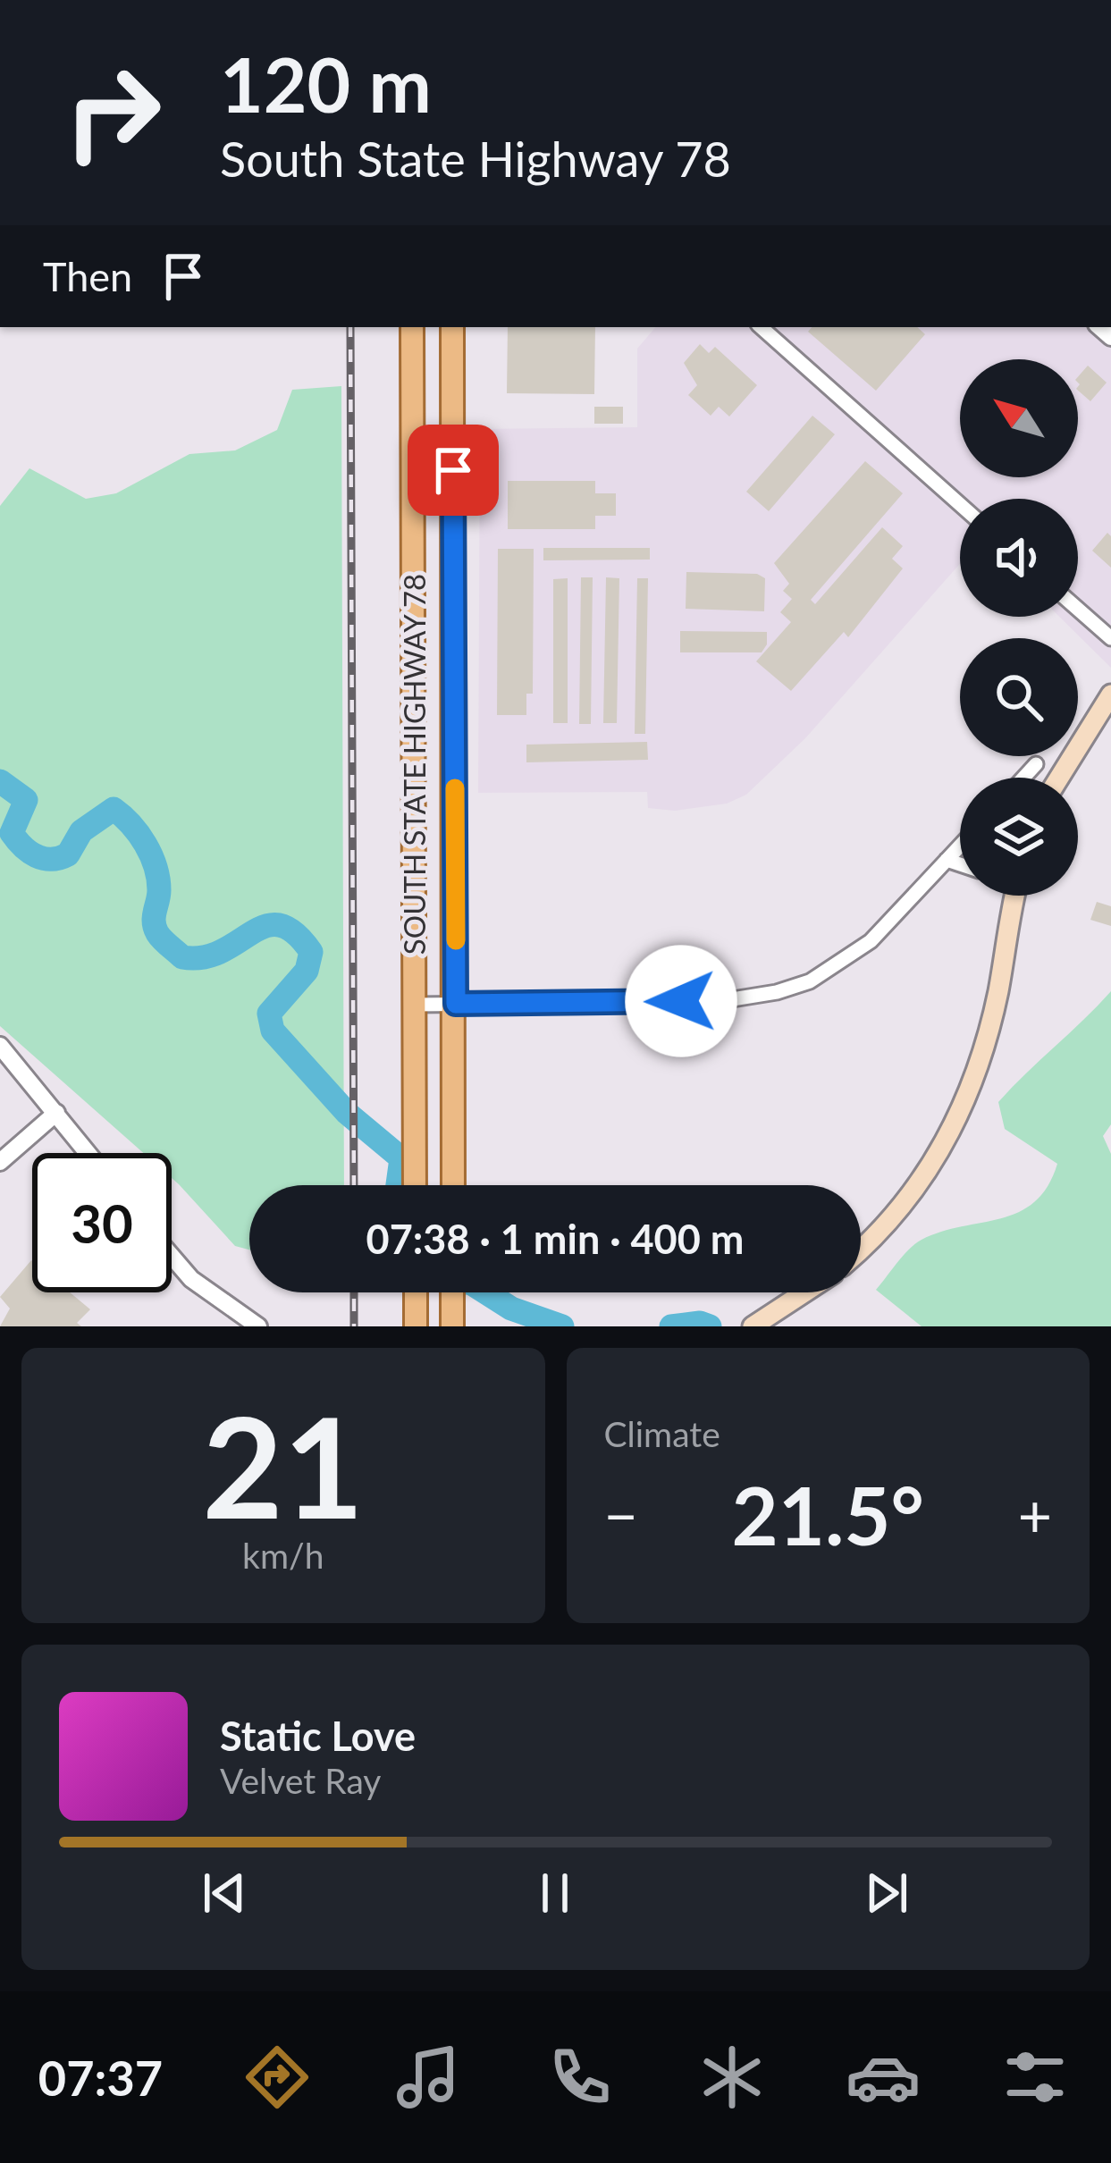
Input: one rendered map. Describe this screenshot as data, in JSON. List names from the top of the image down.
{
  "streets": {
    "main road": ["SOUTH STATE HIGHWAY 78"]
  },
  "north": "top left",
  "page": {
    "turn": ["120 m", "South State Highway 78"],
    "then": "Then",
    "limit": "30",
    "trip": "07:38 · 1 min · 400 m",
    "tile": [
      ["21", "km/h"],
      "Climate"
    ],
    "heat": ["−", "21.5°", "+"],
    "song": ["Static Love", "Velvet Ray"],
    "tabs": "07:37"
  }
}
